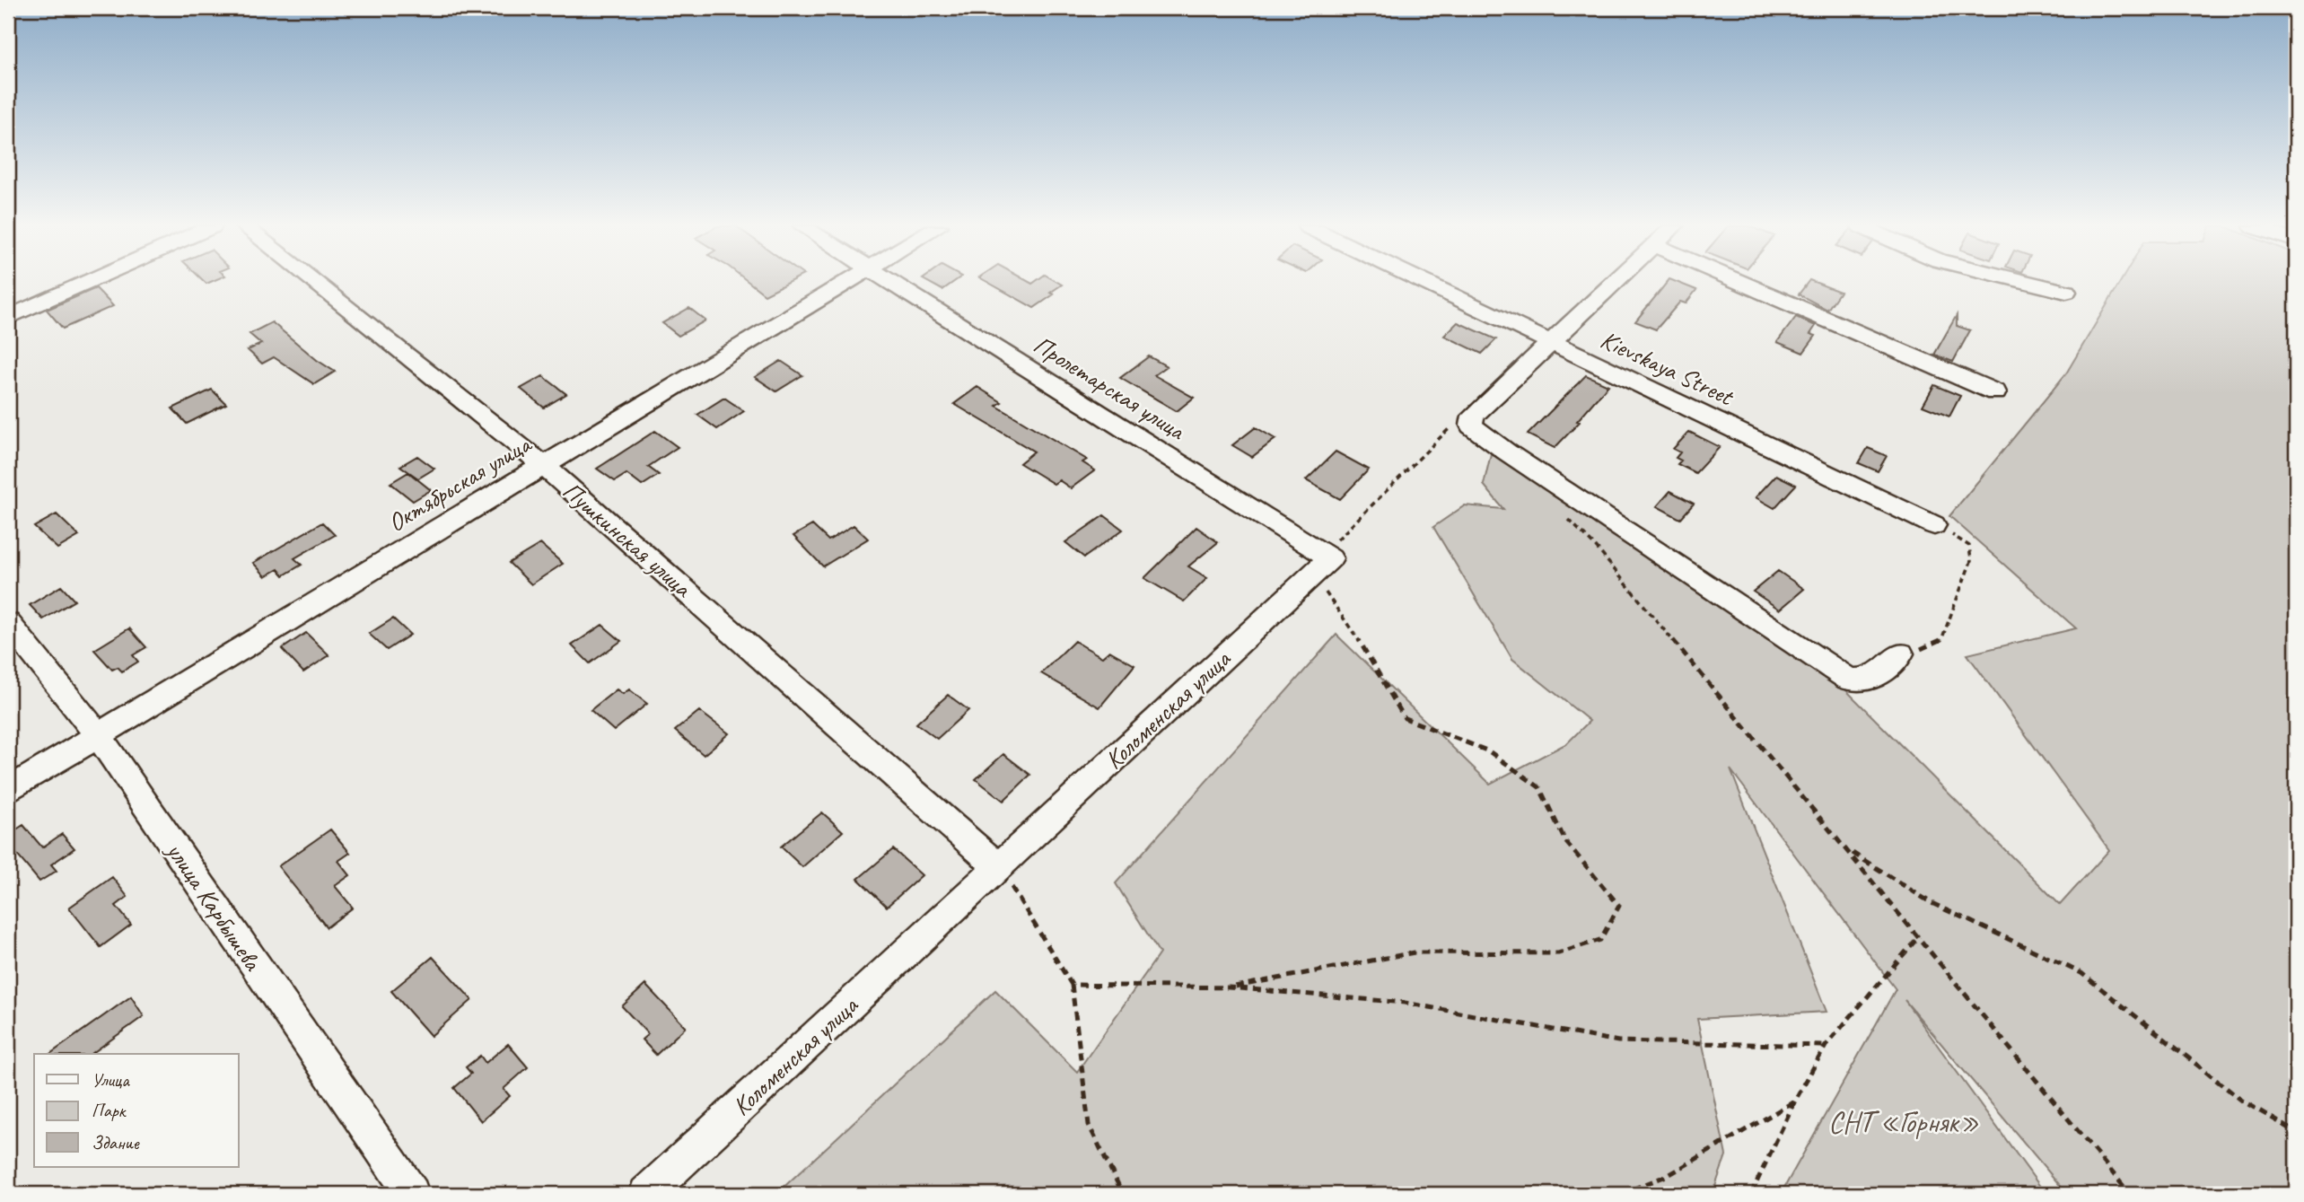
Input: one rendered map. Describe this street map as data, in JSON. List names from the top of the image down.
{
  "streets": {
    "street": [
      "Kievskaya Street",
      "Пролетарская улица",
      "Октябрьская улица",
      "Пушкинская улица",
      "Коломенская улица",
      "улица Карбышева"
    ]
  },
  "crossings": [
    ["Пролетарская улица", "Коломенская улица"],
    ["Октябрьская улица", "Пушкинская улица"],
    ["Октябрьская улица", "улица Карбышева"],
    ["Пушкинская улица", "Коломенская улица"]
  ],
  "parks": ["СНТ «Горняк»"],
  "legend": ["Улица", "Парк", "Здание"]
}
